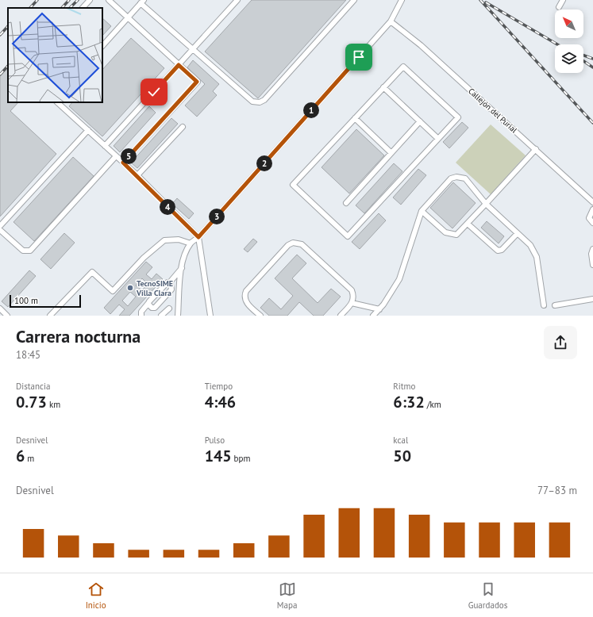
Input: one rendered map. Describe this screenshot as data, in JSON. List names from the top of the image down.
{
  "streets": {
    "street": ["Callejón del Purial"]
  },
  "places": ["TecnoSIME Villa Clara"],
  "scale_bar": "100 m",
  "north": "top left",
  "page": {
    "pins": [
      "1",
      "5",
      "2",
      "4",
      "3"
    ],
    "scale": "100 m",
    "heading": ["Carrera nocturna", "18:45"],
    "stats": [
      ["Distancia", "0.73 km"],
      ["Tiempo", "4:46"],
      ["Ritmo", "6:32 /km"],
      ["Desnivel", "6 m"],
      ["Pulso", "145 bpm"],
      ["kcal", "50"]
    ],
    "chart": ["Desnivel", "77–83 m"],
    "tabs": ["Inicio", "Mapa", "Guardados"]
  }
}
